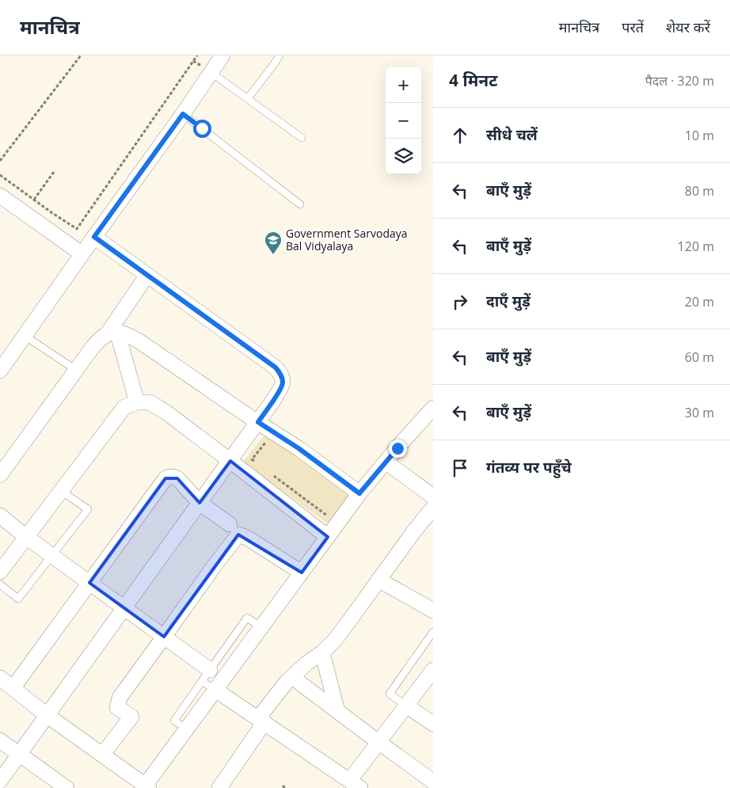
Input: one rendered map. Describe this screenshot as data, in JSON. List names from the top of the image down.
{
  "places": {
    "school or university": ["Government Sarvodaya Bal Vidyalaya"]
  },
  "page": {
    "header": "मानचित्र",
    "nav": ["मानचित्र", "परतें", "शेयर करें"],
    "heading": ["4 मिनट", "पैदल · 320 m"],
    "map_buttons": ["+", "−"],
    "list": [
      ["सीधे चलें", "10 m"],
      ["बाएँ मुड़ें", "80 m"],
      ["बाएँ मुड़ें", "120 m"],
      ["दाएँ मुड़ें", "20 m"],
      ["बाएँ मुड़ें", "60 m"],
      ["बाएँ मुड़ें", "30 m"],
      "गंतव्य पर पहुँचे"
    ]
  }
}
